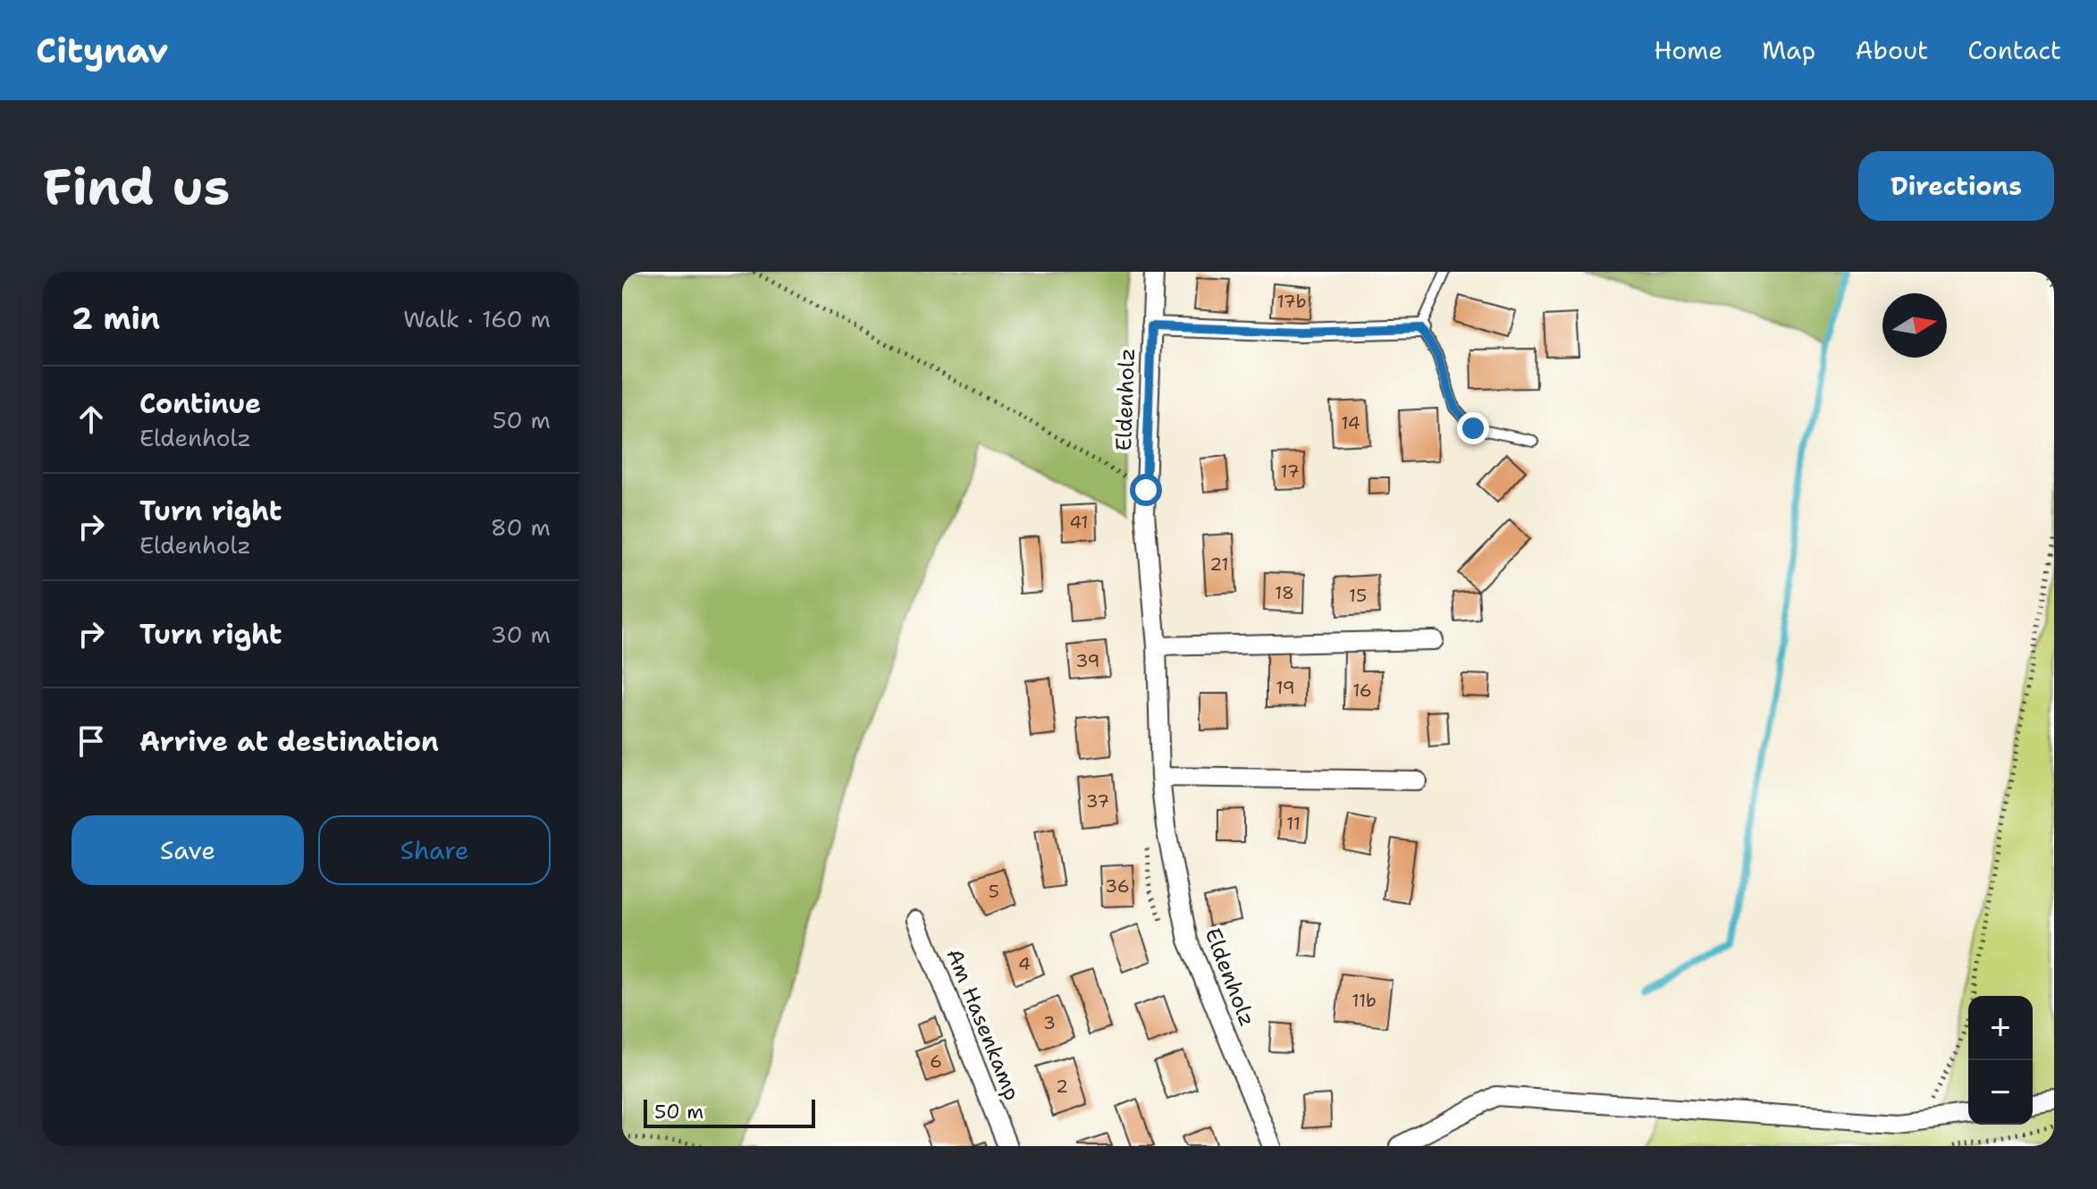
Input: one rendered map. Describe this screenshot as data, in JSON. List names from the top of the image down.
{
  "streets": {
    "street": ["Eldenholz", "Am Hasenkamp"]
  },
  "house_numbers": [
    "17b",
    "14",
    "17",
    "41",
    "21",
    "18",
    "15",
    "39",
    "19",
    "16",
    "37",
    "11",
    "36",
    "5",
    "4",
    "11b",
    "3",
    "6",
    "2"
  ],
  "scale_bar": "50 m",
  "north": "right",
  "page": {
    "header": "Citynav",
    "nav": [
      "Home",
      "Map",
      "About",
      "Contact"
    ],
    "buttons": [
      "Directions",
      ["Save", "Share"]
    ],
    "title": "Find us",
    "heading": ["2 min", "Walk · 160 m"],
    "list": [
      ["Continue", "Eldenholz", "50 m"],
      ["Turn right", "Eldenholz", "80 m"],
      ["Turn right", "30 m"],
      "Arrive at destination"
    ],
    "map_buttons": ["+", "−"],
    "scale": "50 m"
  }
}
